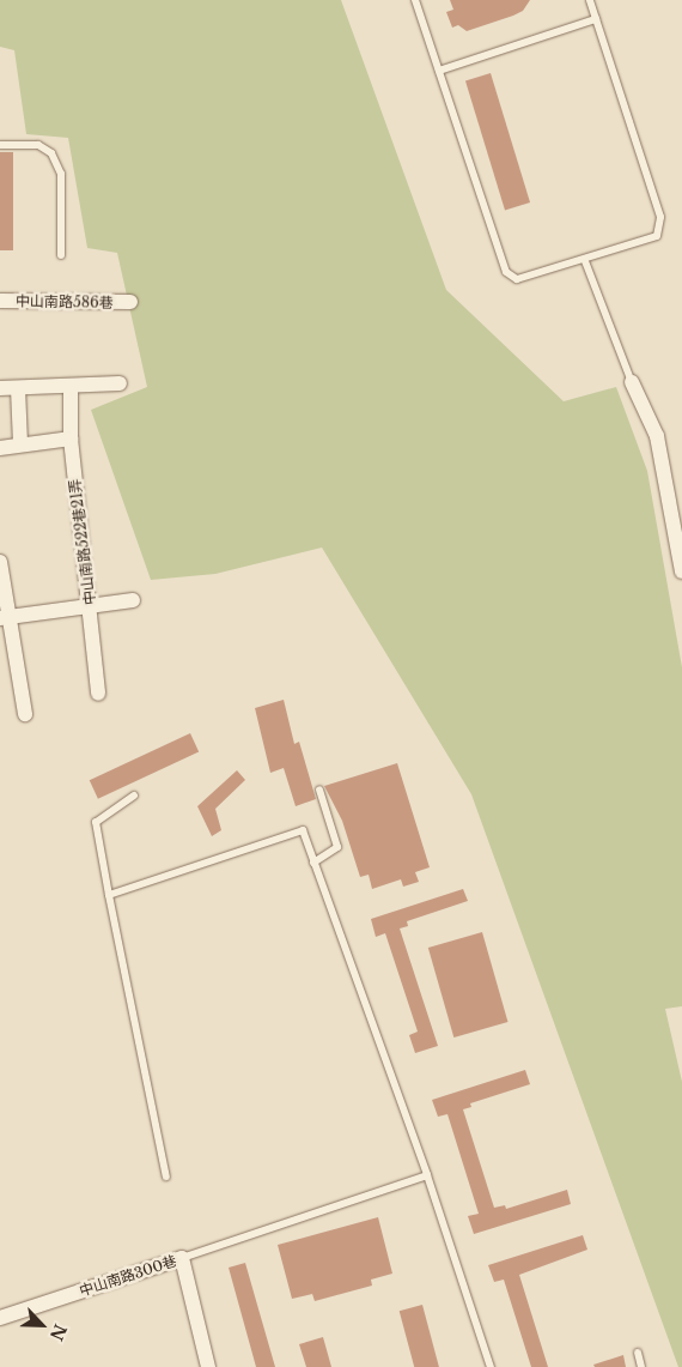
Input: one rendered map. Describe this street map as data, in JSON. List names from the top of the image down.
{
  "streets": {
    "street": ["中山南路586巷", "中山南路522巷21弄", "中山南路300巷"]
  },
  "north": "bottom right"
}
